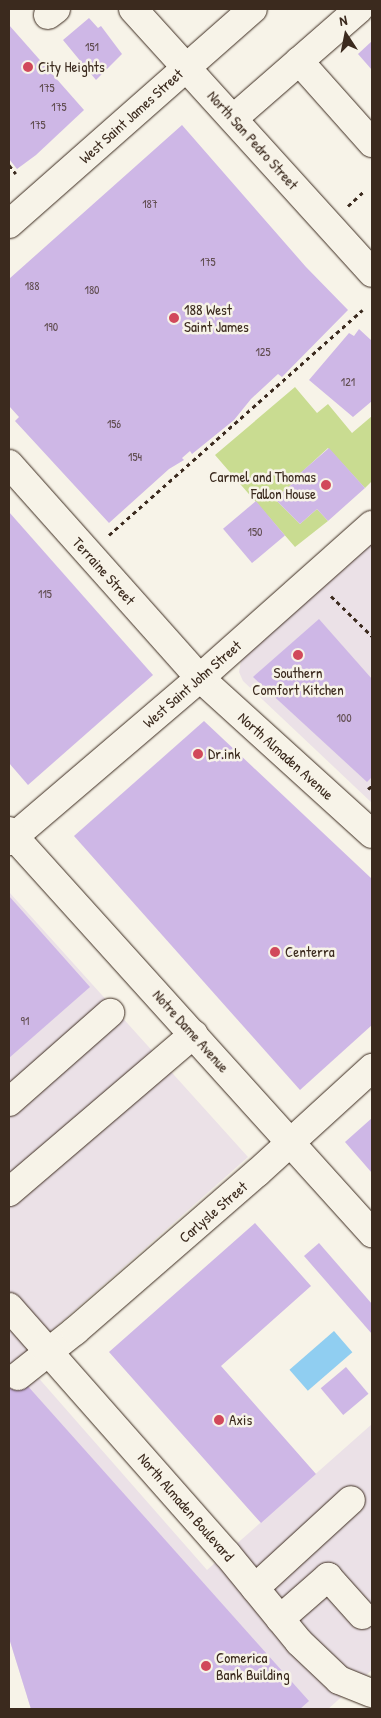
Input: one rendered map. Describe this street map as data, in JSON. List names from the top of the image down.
{
  "streets": {
    "street": [
      "West Saint James Street",
      "North San Pedro Street",
      "Terraine Street",
      "West Saint John Street",
      "North Almaden Avenue",
      "Notre Dame Avenue",
      "Carlysle Street",
      "North Almaden Boulevard"
    ]
  },
  "crossings": [
    ["West Saint James Street", "North San Pedro Street"],
    ["Terraine Street", "West Saint John Street"],
    ["Terraine Street", "North Almaden Avenue"],
    ["West Saint John Street", "North Almaden Avenue"],
    ["West Saint John Street", "Notre Dame Avenue"],
    ["Notre Dame Avenue", "Carlysle Street"],
    ["Carlysle Street", "North Almaden Boulevard"]
  ],
  "places": [
    "City Heights",
    "188 West Saint James",
    "Carmel and Thomas Fallon House",
    "Southern Comfort Kitchen",
    "Dr.ink",
    "Centerra",
    "Axis",
    "Comerica Bank Building"
  ],
  "house_numbers": [
    "151",
    "175",
    "175",
    "175",
    "187",
    "175",
    "188",
    "180",
    "190",
    "125",
    "121",
    "156",
    "154",
    "150",
    "115",
    "100",
    "91"
  ],
  "north": "top"
}
